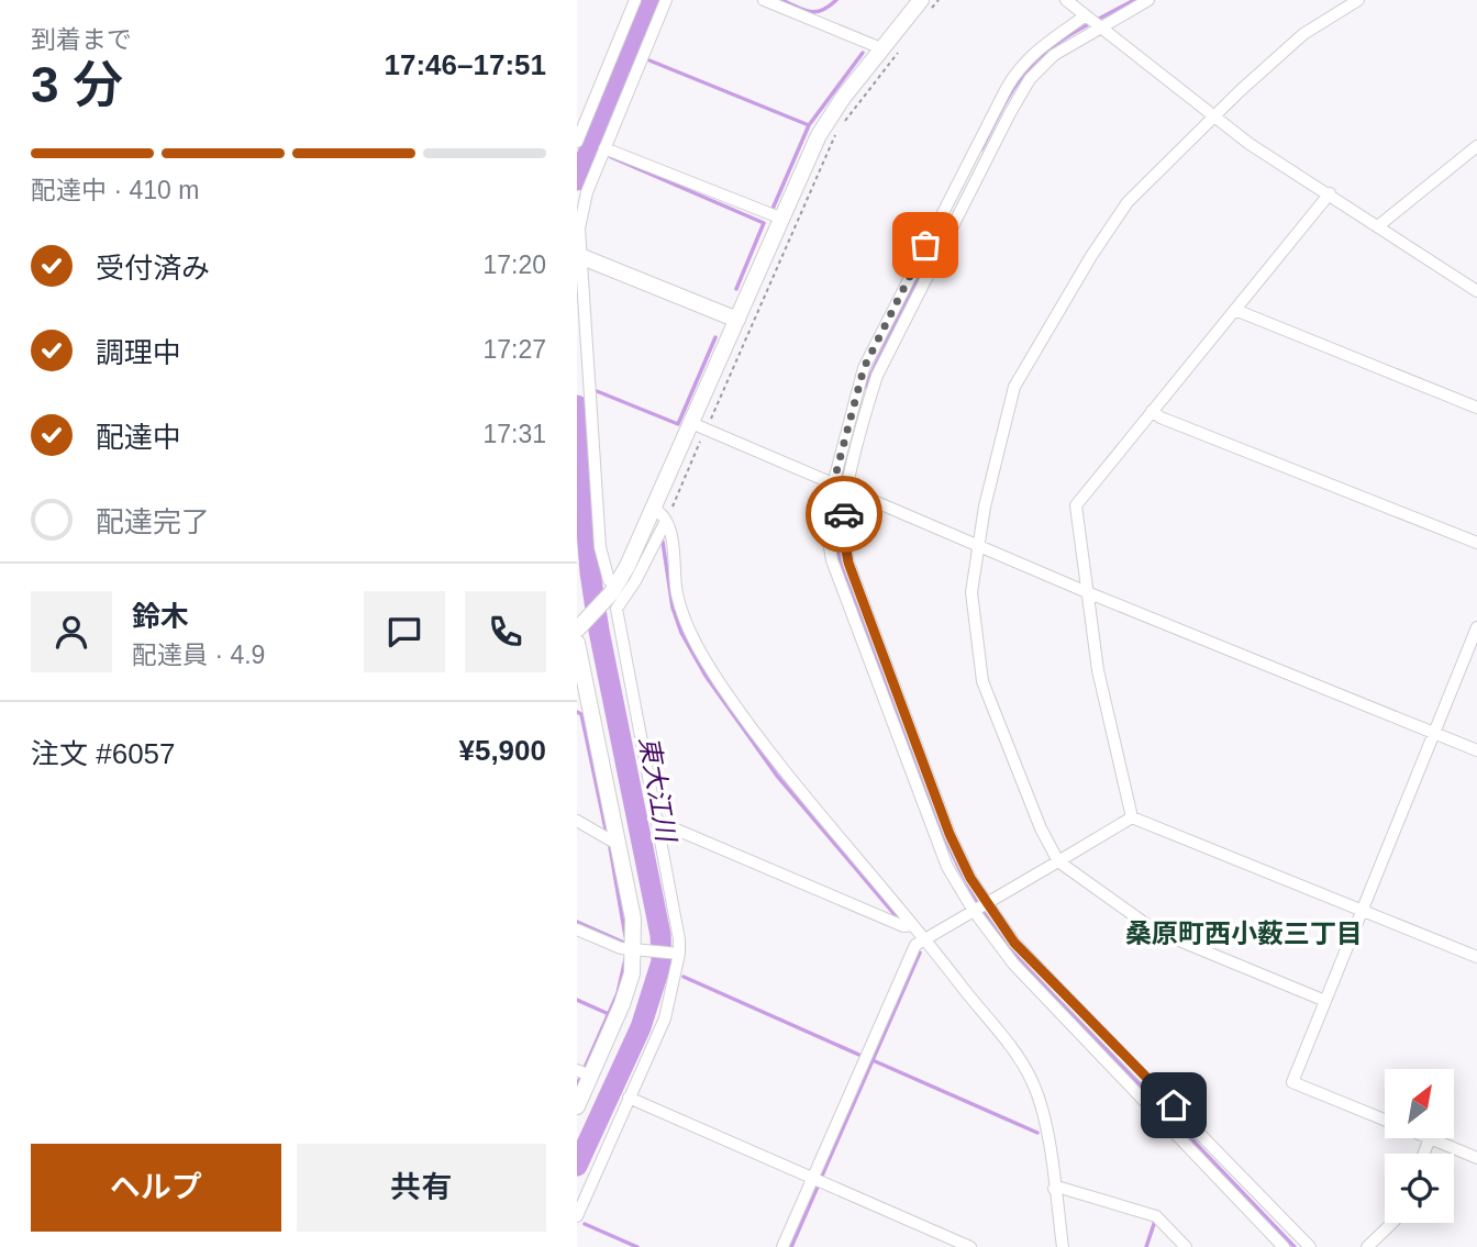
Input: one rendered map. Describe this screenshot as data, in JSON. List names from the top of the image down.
{
  "districts": ["桑原町西小薮三丁目"],
  "water": ["東大江川"],
  "north": "top right",
  "page": {
    "heading": ["3 分", "到着まで", "17:46–17:51"],
    "panel": [
      "鈴木",
      "配達員 · 4.9",
      "注文 #6057",
      "¥5,900"
    ],
    "bar": "配達中 · 410 m",
    "list": [
      ["受付済み", "17:20"],
      ["調理中", "17:27"],
      ["配達中", "17:31"],
      "配達完了"
    ],
    "buttons": ["ヘルプ", "共有"]
  }
}
